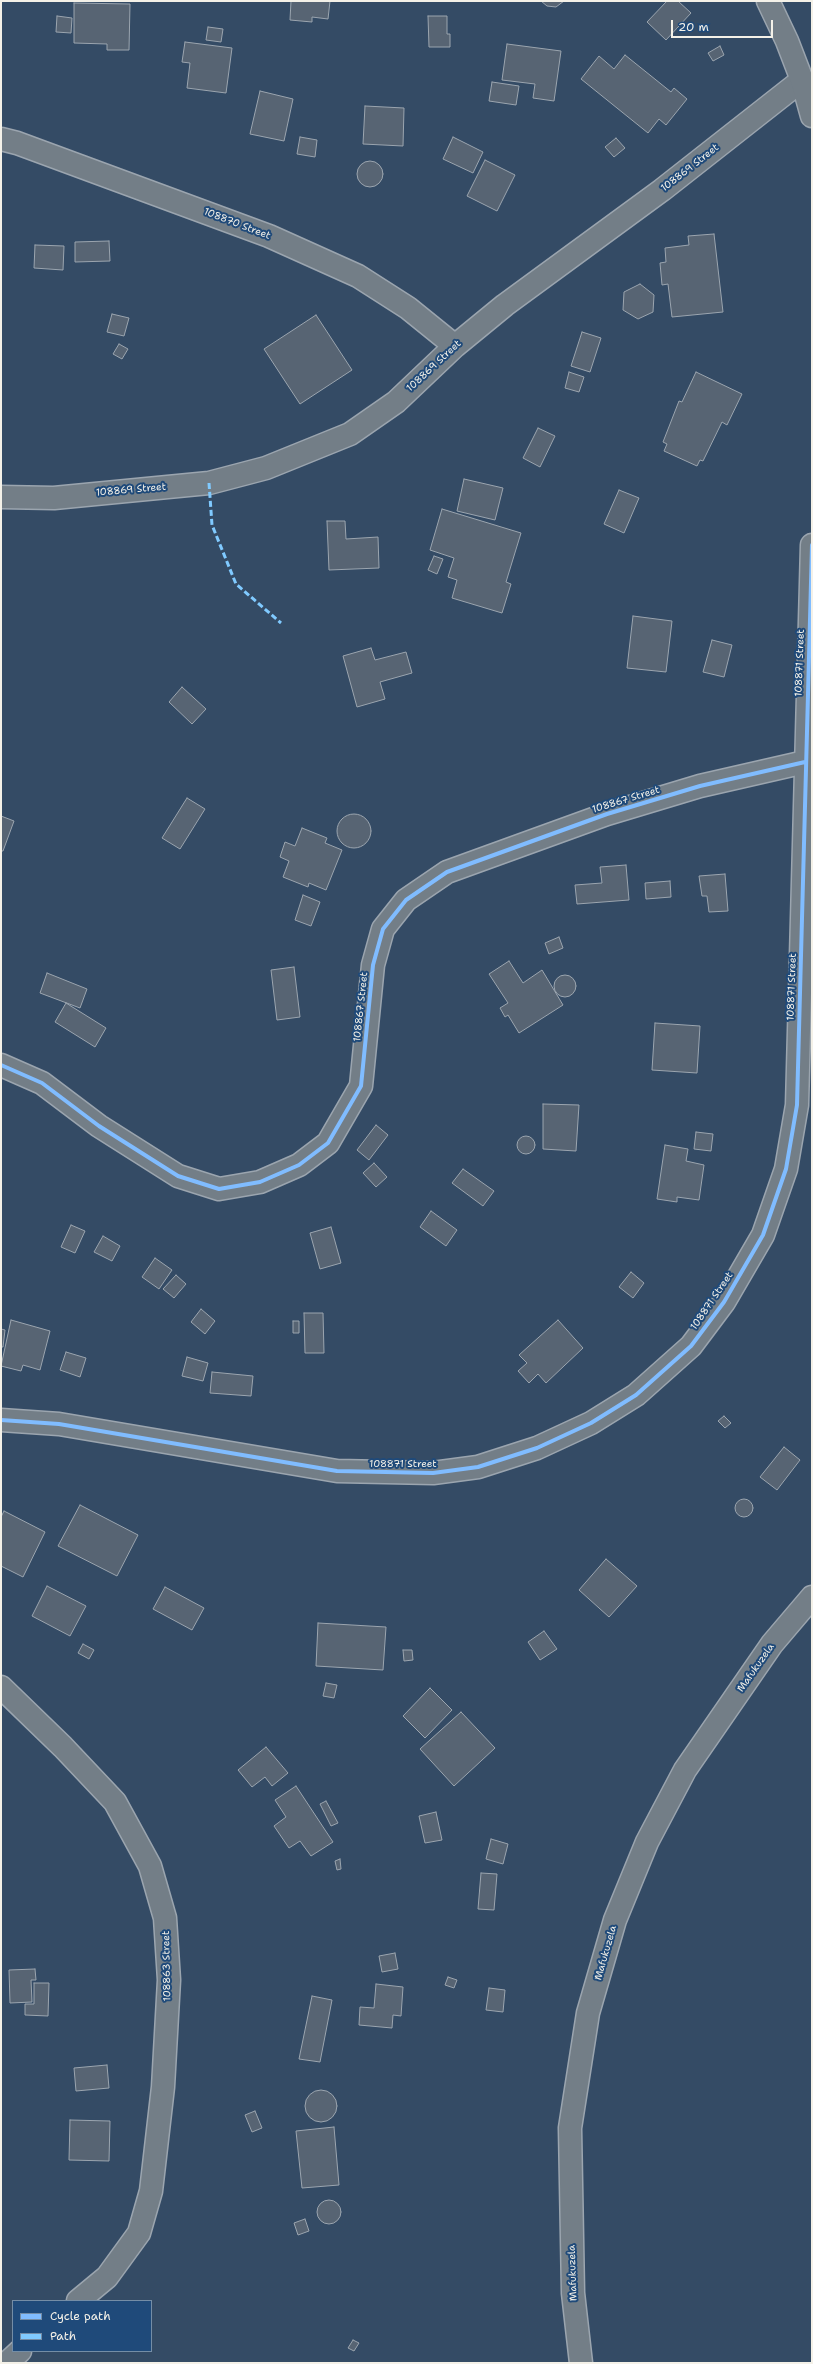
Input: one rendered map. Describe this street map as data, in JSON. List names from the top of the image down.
{
  "streets": {
    "street": [
      "108869 Street",
      "108870 Street",
      "108871 Street",
      "108867 Street",
      "Mafukuzela",
      "108863 Street"
    ]
  },
  "crossings": [
    ["108869 Street", "108870 Street"],
    ["108871 Street", "108867 Street"]
  ],
  "legend": ["Cycle path", "Path"],
  "scale_bar": "20 m"
}
